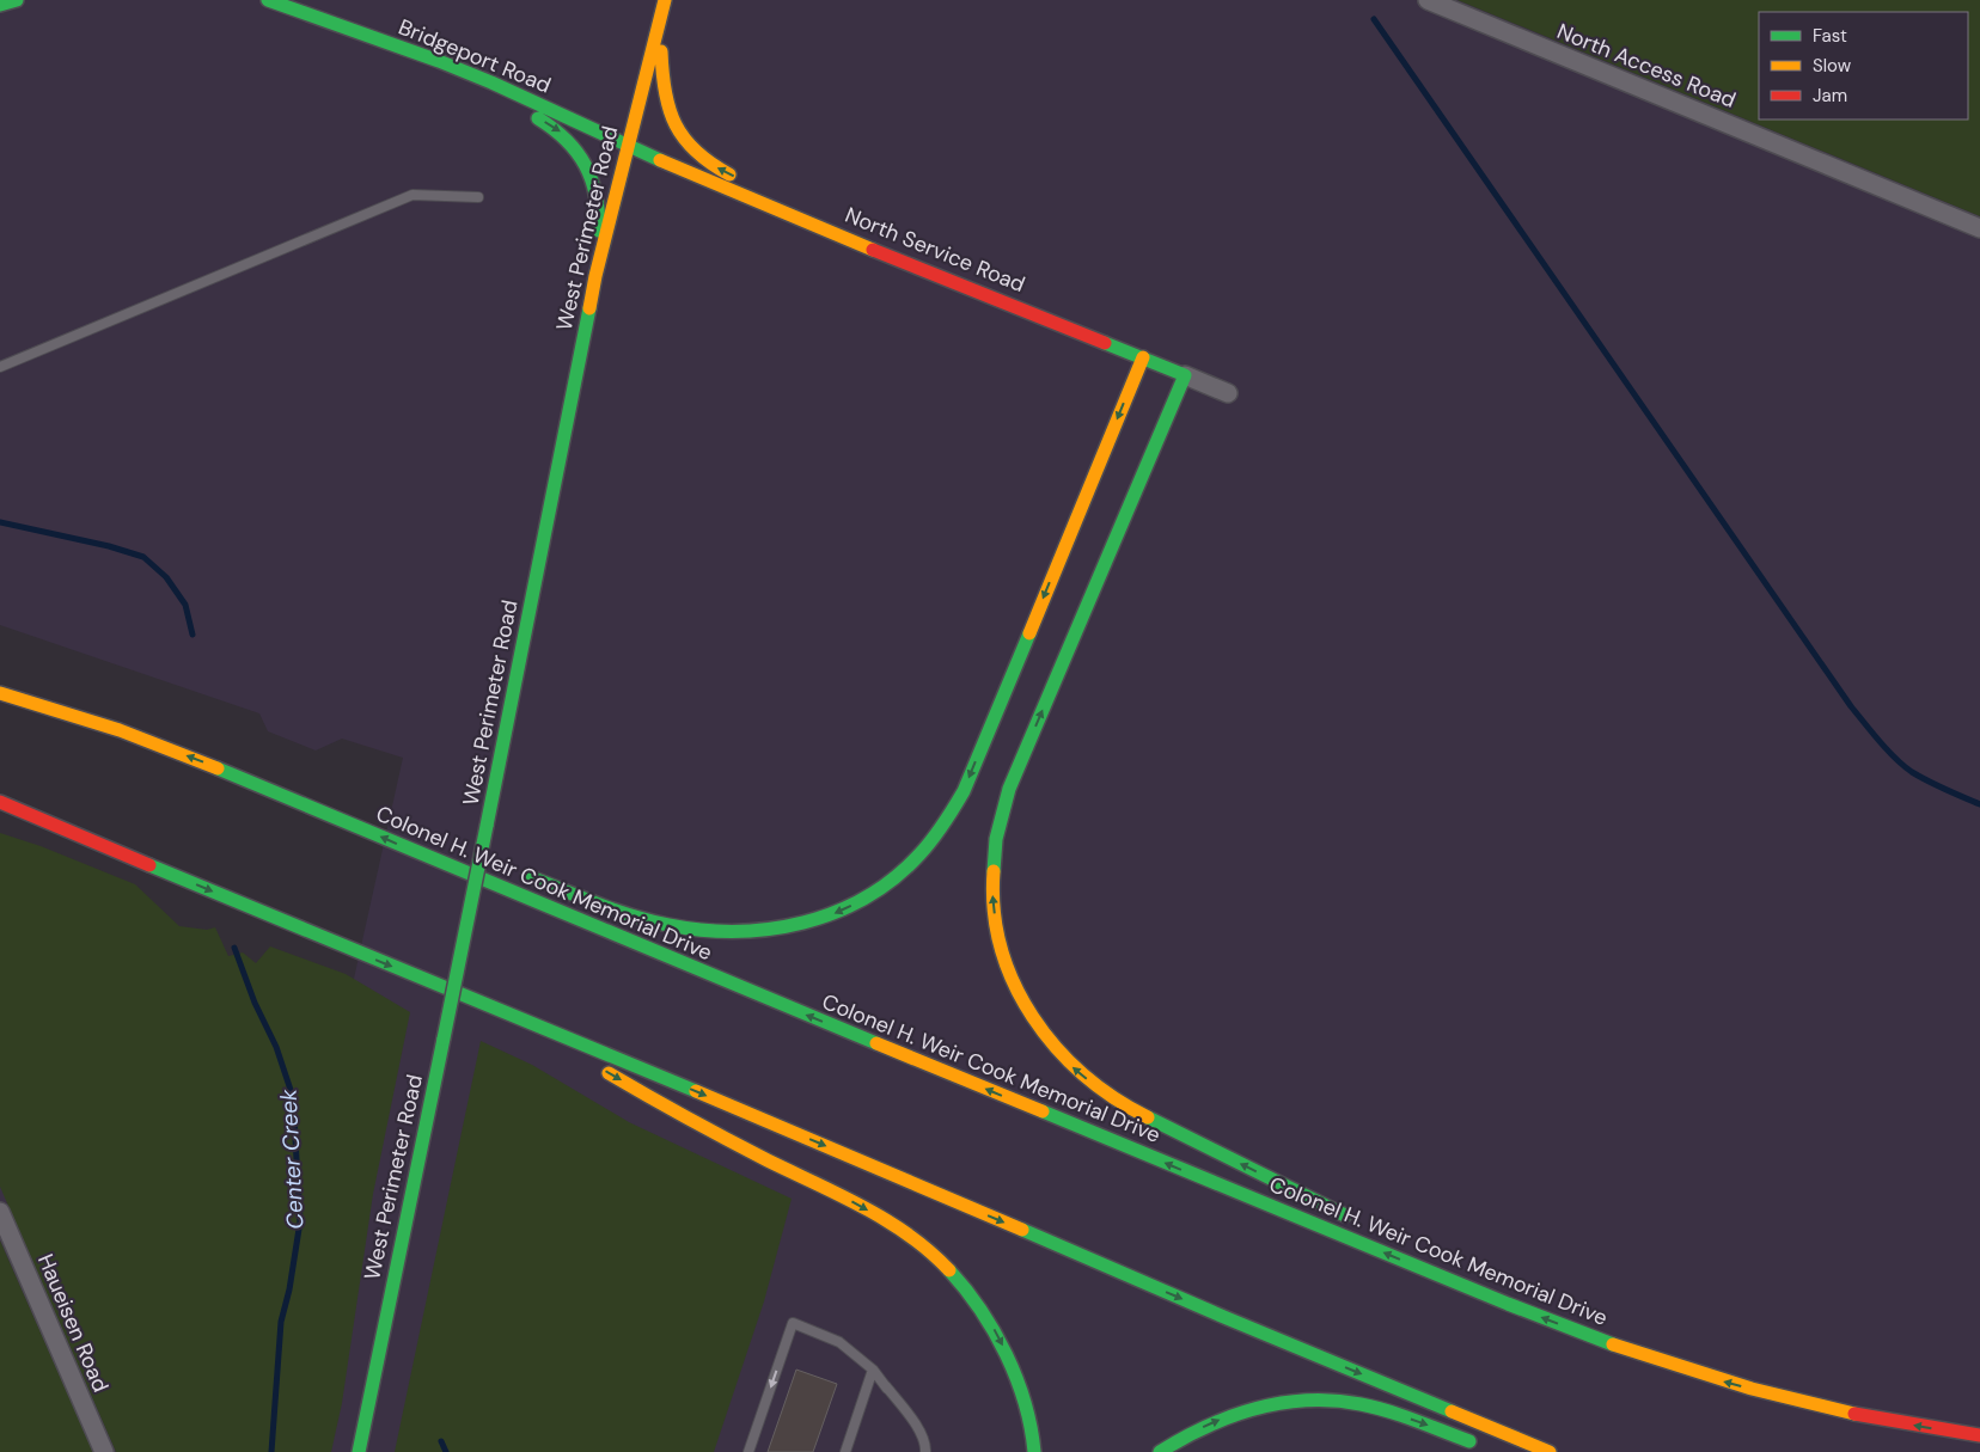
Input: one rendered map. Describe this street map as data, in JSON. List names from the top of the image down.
{
  "streets": {
    "main road": [
      "Bridgeport Road",
      "West Perimeter Road",
      "North Service Road",
      "Colonel H. Weir Cook Memorial Drive"
    ],
    "street": ["North Access Road", "Haueisen Road"]
  },
  "crossings": [
    ["Bridgeport Road", "West Perimeter Road"],
    ["Bridgeport Road", "North Service Road"],
    ["West Perimeter Road", "North Service Road"]
  ],
  "water": ["Center Creek"],
  "legend": ["Fast", "Slow", "Jam"]
}
